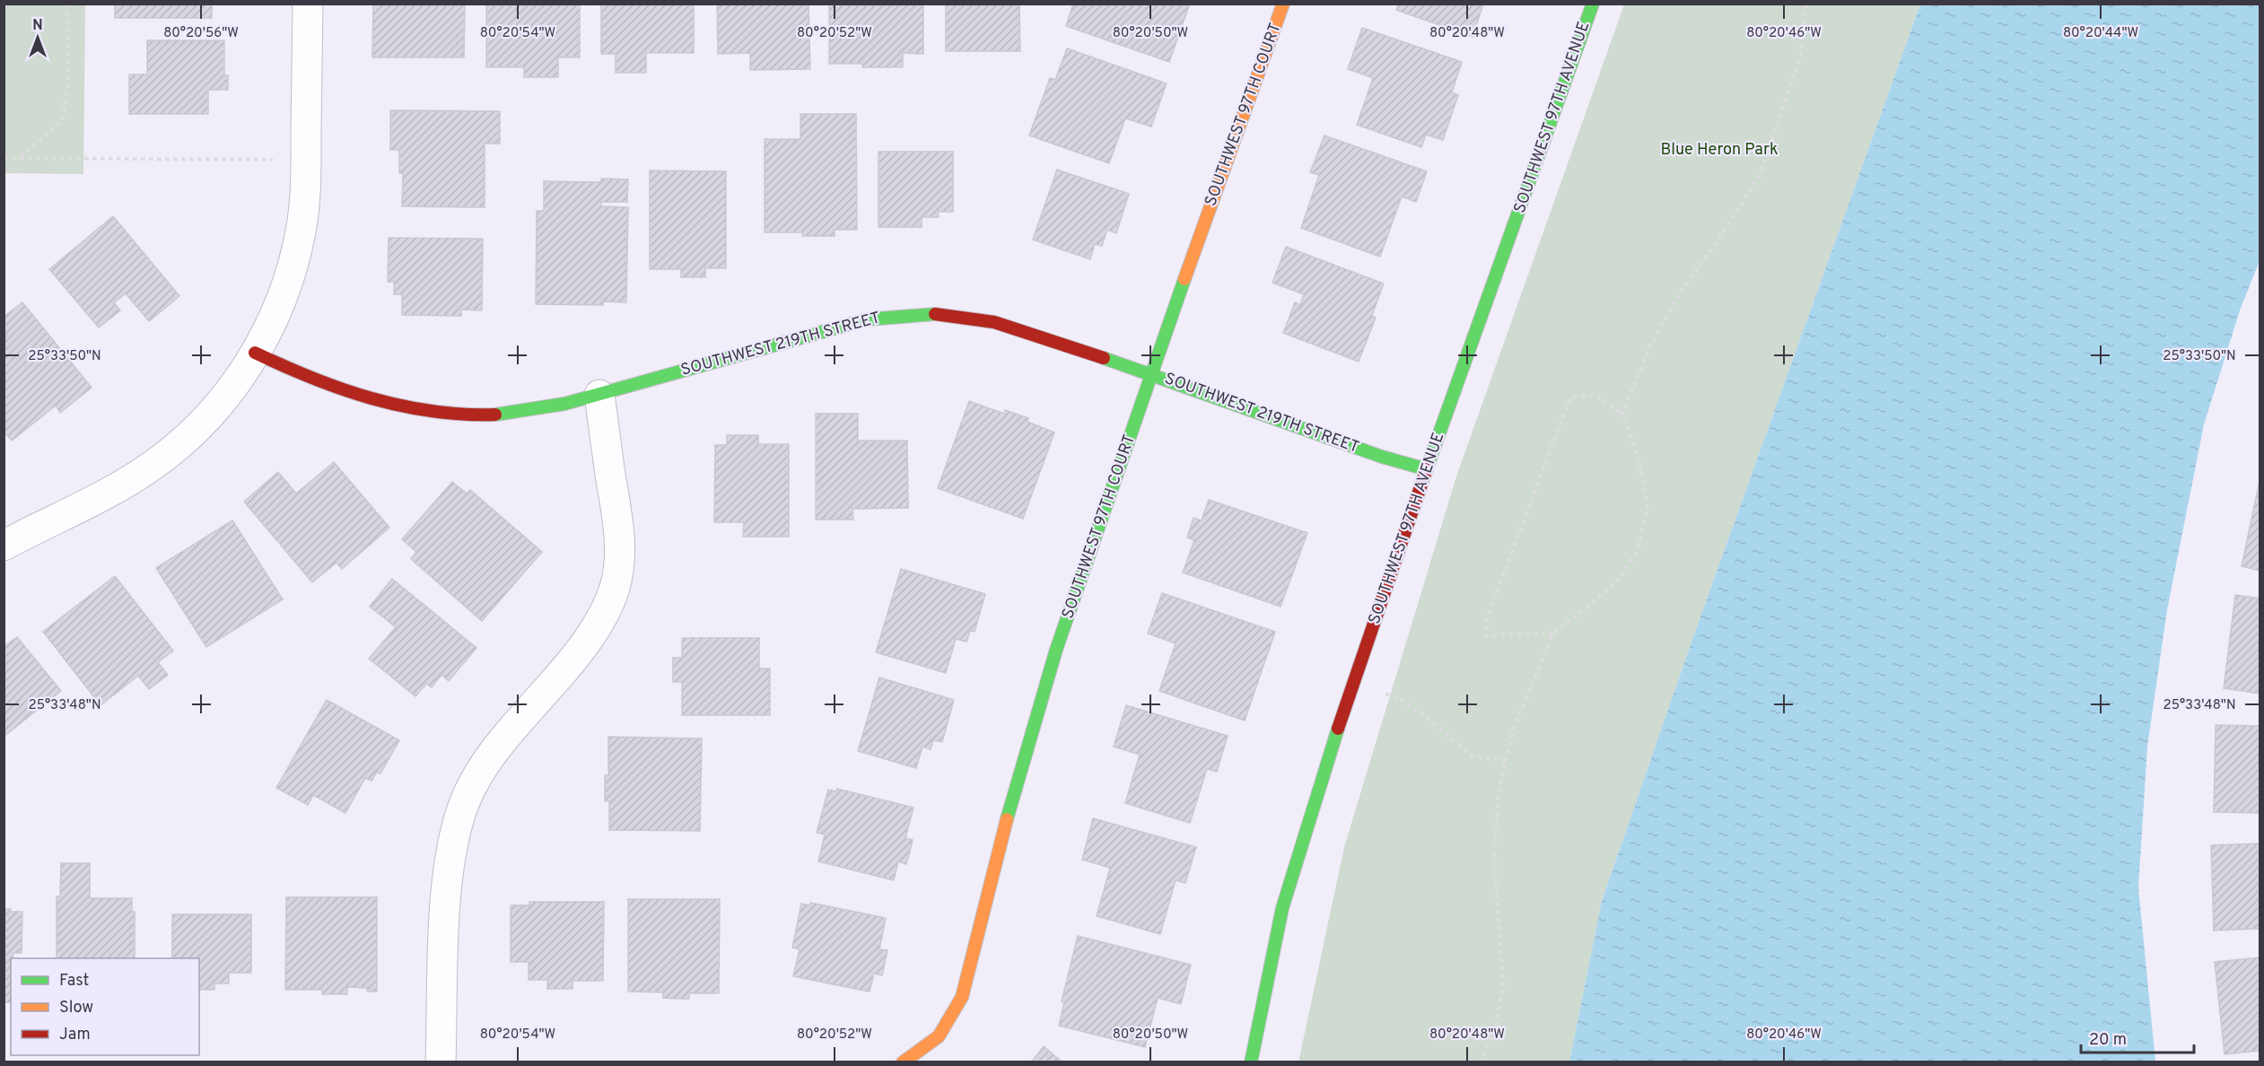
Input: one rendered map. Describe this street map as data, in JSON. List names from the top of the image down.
{
  "streets": {
    "street": ["SOUTHWEST 97TH COURT", "SOUTHWEST 97TH AVENUE", "SOUTHWEST 219TH STREET"]
  },
  "crossings": [
    ["SOUTHWEST 97TH COURT", "SOUTHWEST 219TH STREET"],
    ["SOUTHWEST 97TH AVENUE", "SOUTHWEST 219TH STREET"]
  ],
  "parks": ["Blue Heron Park"],
  "legend": ["Fast", "Slow", "Jam"],
  "scale_bar": "20 m",
  "north": "top",
  "coordinates": [
    "80°20'56\"W",
    "80°20'54\"W",
    "80°20'52\"W",
    "80°20'50\"W",
    "80°20'48\"W",
    "80°20'46\"W",
    "80°20'44\"W",
    "25°33'50\"N",
    "25°33'48\"N"
  ]
}
